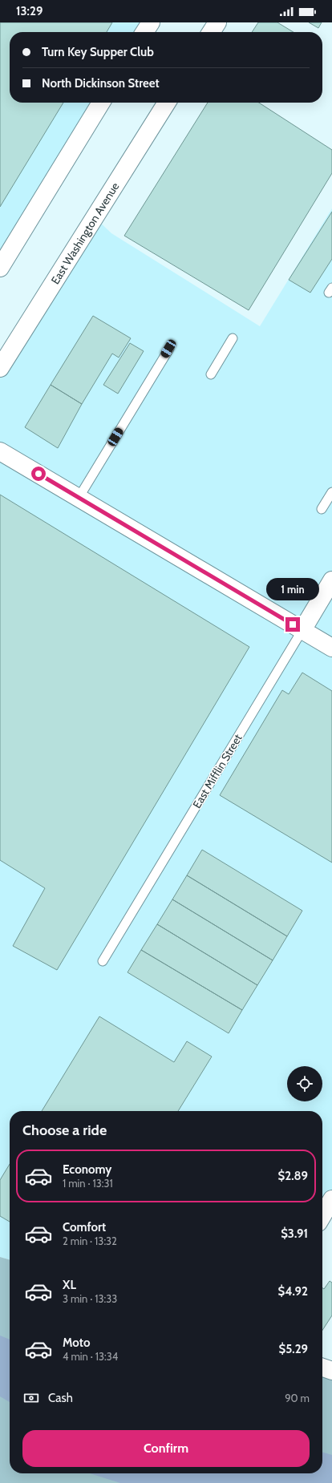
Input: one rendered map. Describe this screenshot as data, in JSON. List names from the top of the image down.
{
  "streets": {
    "main road": ["East Washington Avenue", "East Mifflin Street"]
  },
  "page": {
    "status": "13:29",
    "banner": ["Turn Key Supper Club", "North Dickinson Street"],
    "bubble": "1 min",
    "heading": "Choose a ride",
    "list": [
      {
        "name": "Economy",
        "note": "1 min · 13:31",
        "value": "$2.89"
      },
      {
        "name": "Comfort",
        "note": "2 min · 13:32",
        "value": "$3.91"
      },
      {
        "name": "XL",
        "note": "3 min · 13:33",
        "value": "$4.92"
      },
      {
        "name": "Moto",
        "note": "4 min · 13:34",
        "value": "$5.29"
      }
    ],
    "pay": ["Cash", "90 m"],
    "buttons": "Confirm"
  }
}
